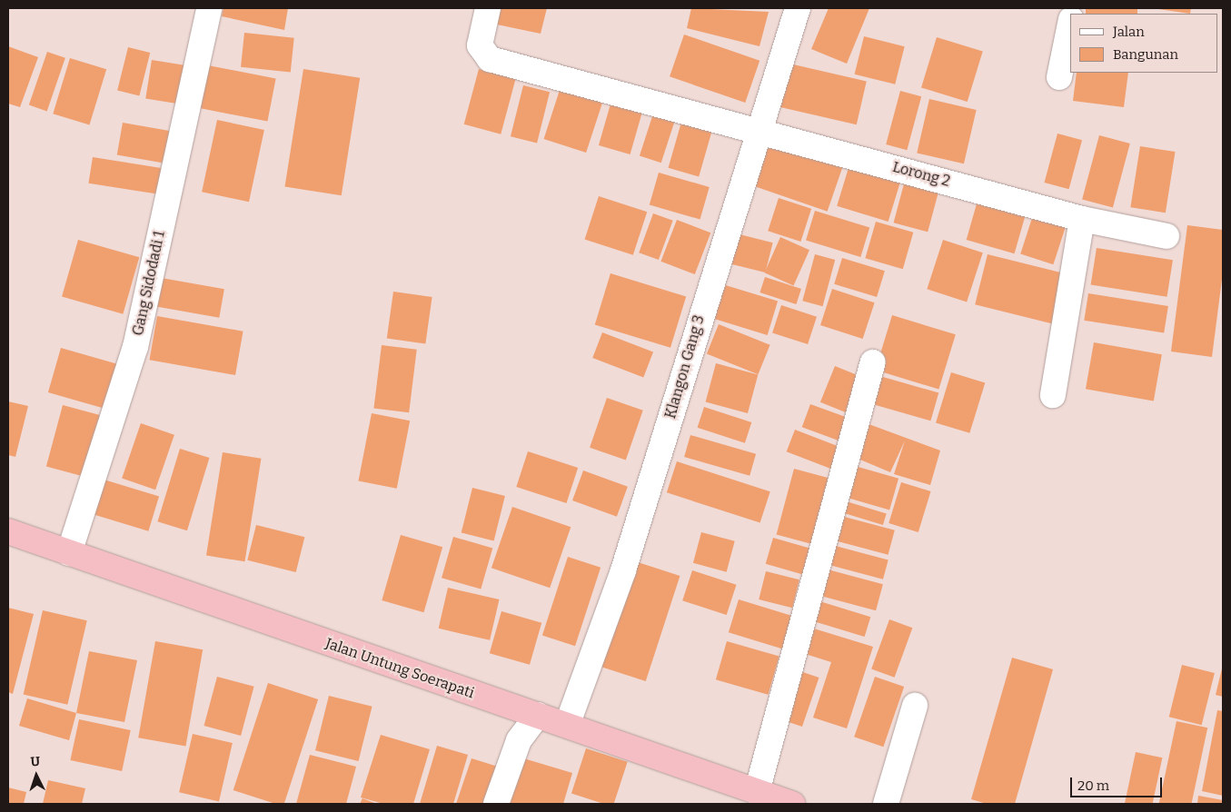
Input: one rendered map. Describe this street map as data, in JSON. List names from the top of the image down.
{
  "streets": {
    "highway": ["Jalan Untung Soerapati"],
    "street": ["Lorong 2", "Gang Sidodadi 1", "Klangon Gang 3"]
  },
  "crossings": [
    ["Lorong 2", "Klangon Gang 3"],
    ["Gang Sidodadi 1", "Jalan Untung Soerapati"],
    ["Klangon Gang 3", "Jalan Untung Soerapati"]
  ],
  "legend": ["Jalan", "Bangunan"],
  "scale_bar": "20 m",
  "north": "top"
}
